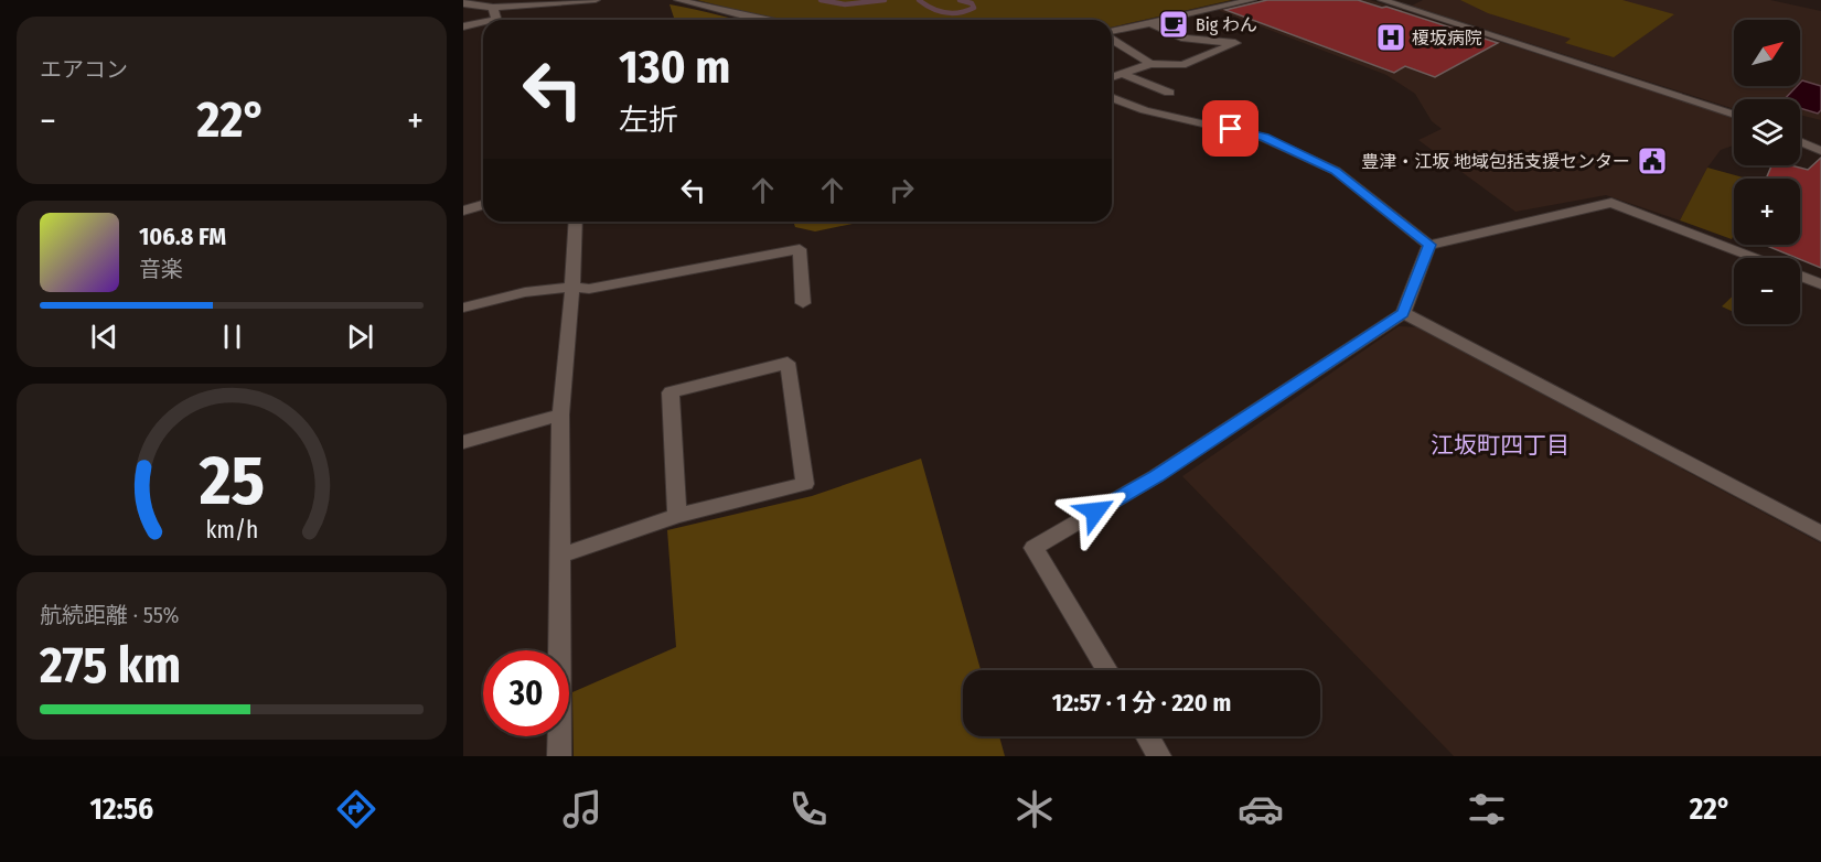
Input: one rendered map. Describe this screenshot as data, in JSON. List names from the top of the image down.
{
  "districts": ["江坂町四丁目"],
  "places": {
    "cafe": ["Big わん"],
    "hospital": ["榎坂病院"],
    "public building": ["豊津・江坂 地域包括支援センター"]
  },
  "north": "top right",
  "page": {
    "tile": [
      "エアコン",
      ["航続距離 · 55%", "275 km"]
    ],
    "map_buttons": ["+", "−"],
    "turn": ["130 m", "左折"],
    "heat": ["−", "22°", "+"],
    "song": ["106.8 FM", "音楽"],
    "limit": "30",
    "trip": "12:57 · 1 分 · 220 m",
    "tabs": ["12:56", "22°"],
    "gauge": ["25", "km/h"]
  }
}
